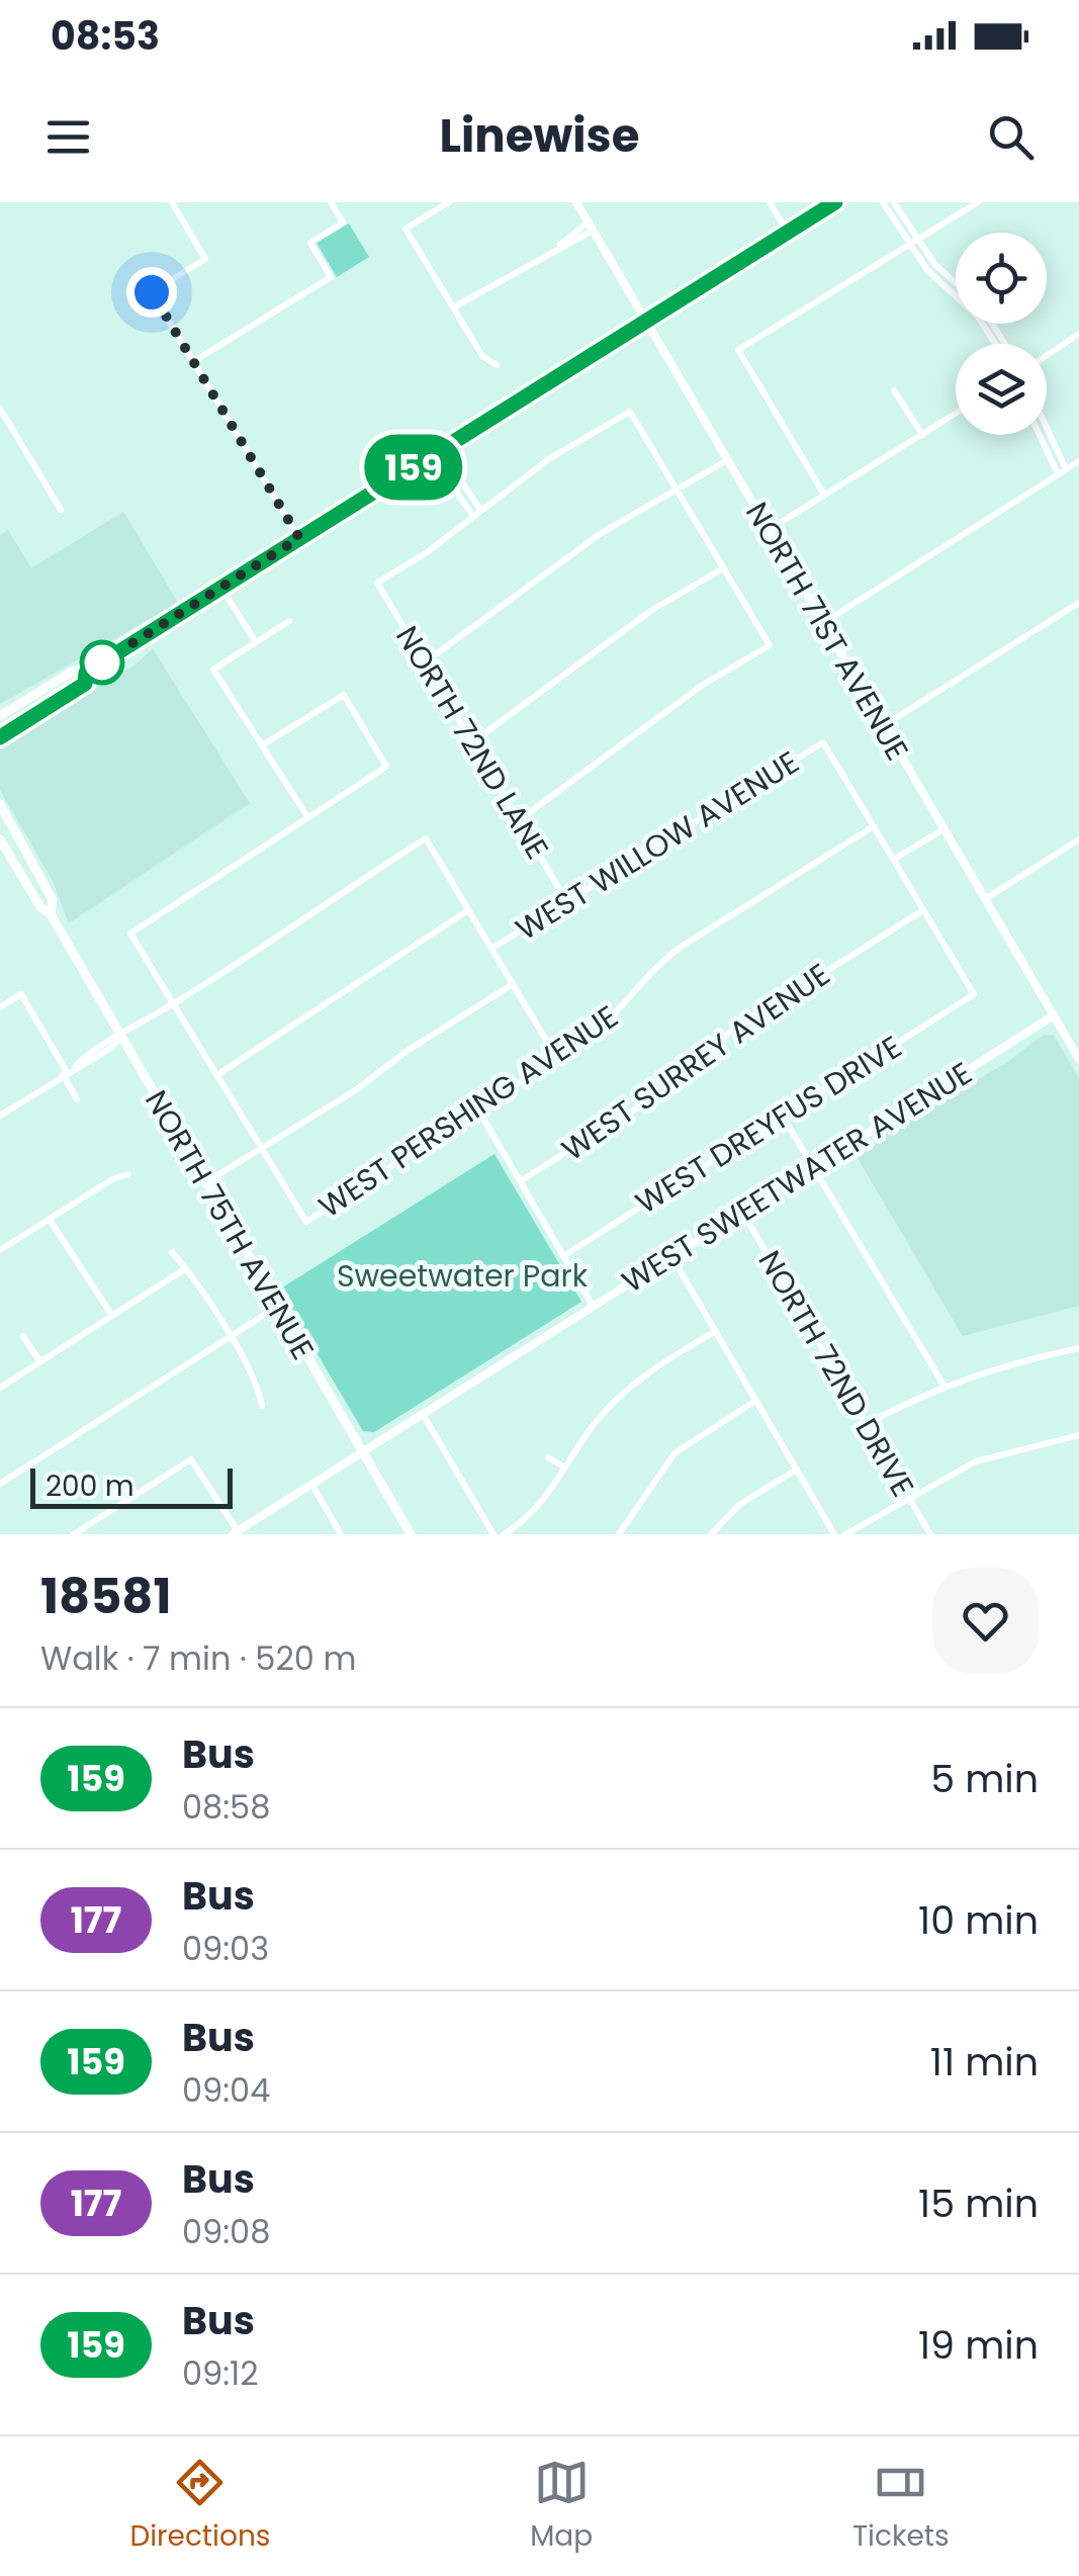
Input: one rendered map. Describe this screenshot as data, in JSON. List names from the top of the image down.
{
  "streets": {
    "main road": ["NORTH 75TH AVENUE"],
    "street": [
      "NORTH 71ST AVENUE",
      "NORTH 72ND LANE",
      "WEST WILLOW AVENUE",
      "WEST SURREY AVENUE",
      "WEST PERSHING AVENUE",
      "WEST DREYFUS DRIVE",
      "WEST SWEETWATER AVENUE",
      "NORTH 72ND DRIVE"
    ]
  },
  "crossings": [
    ["NORTH 71ST AVENUE", "WEST SWEETWATER AVENUE"],
    ["NORTH 72ND LANE", "WEST WILLOW AVENUE"],
    ["WEST WILLOW AVENUE", "WEST PERSHING AVENUE"],
    ["WEST WILLOW AVENUE", "NORTH 75TH AVENUE"],
    ["WEST SURREY AVENUE", "WEST DREYFUS DRIVE"],
    ["WEST SWEETWATER AVENUE", "NORTH 75TH AVENUE"],
    ["WEST SWEETWATER AVENUE", "NORTH 72ND DRIVE"]
  ],
  "parks": ["Sweetwater Park"],
  "lines": ["bus line 159"],
  "scale_bar": "200 m",
  "page": {
    "status": "08:53",
    "header": "Linewise",
    "on_map": "159",
    "scale": "200 m",
    "heading": ["18581", "Walk · 7 min · 520 m"],
    "list": [
      {
        "mark": "159",
        "name": "Bus",
        "note": "08:58",
        "value": "5 min"
      },
      {
        "mark": "177",
        "name": "Bus",
        "note": "09:03",
        "value": "10 min"
      },
      {
        "mark": "159",
        "name": "Bus",
        "note": "09:04",
        "value": "11 min"
      },
      {
        "mark": "177",
        "name": "Bus",
        "note": "09:08",
        "value": "15 min"
      },
      {
        "mark": "159",
        "name": "Bus",
        "note": "09:12",
        "value": "19 min"
      }
    ],
    "tabs": ["Directions", "Map", "Tickets"]
  }
}
